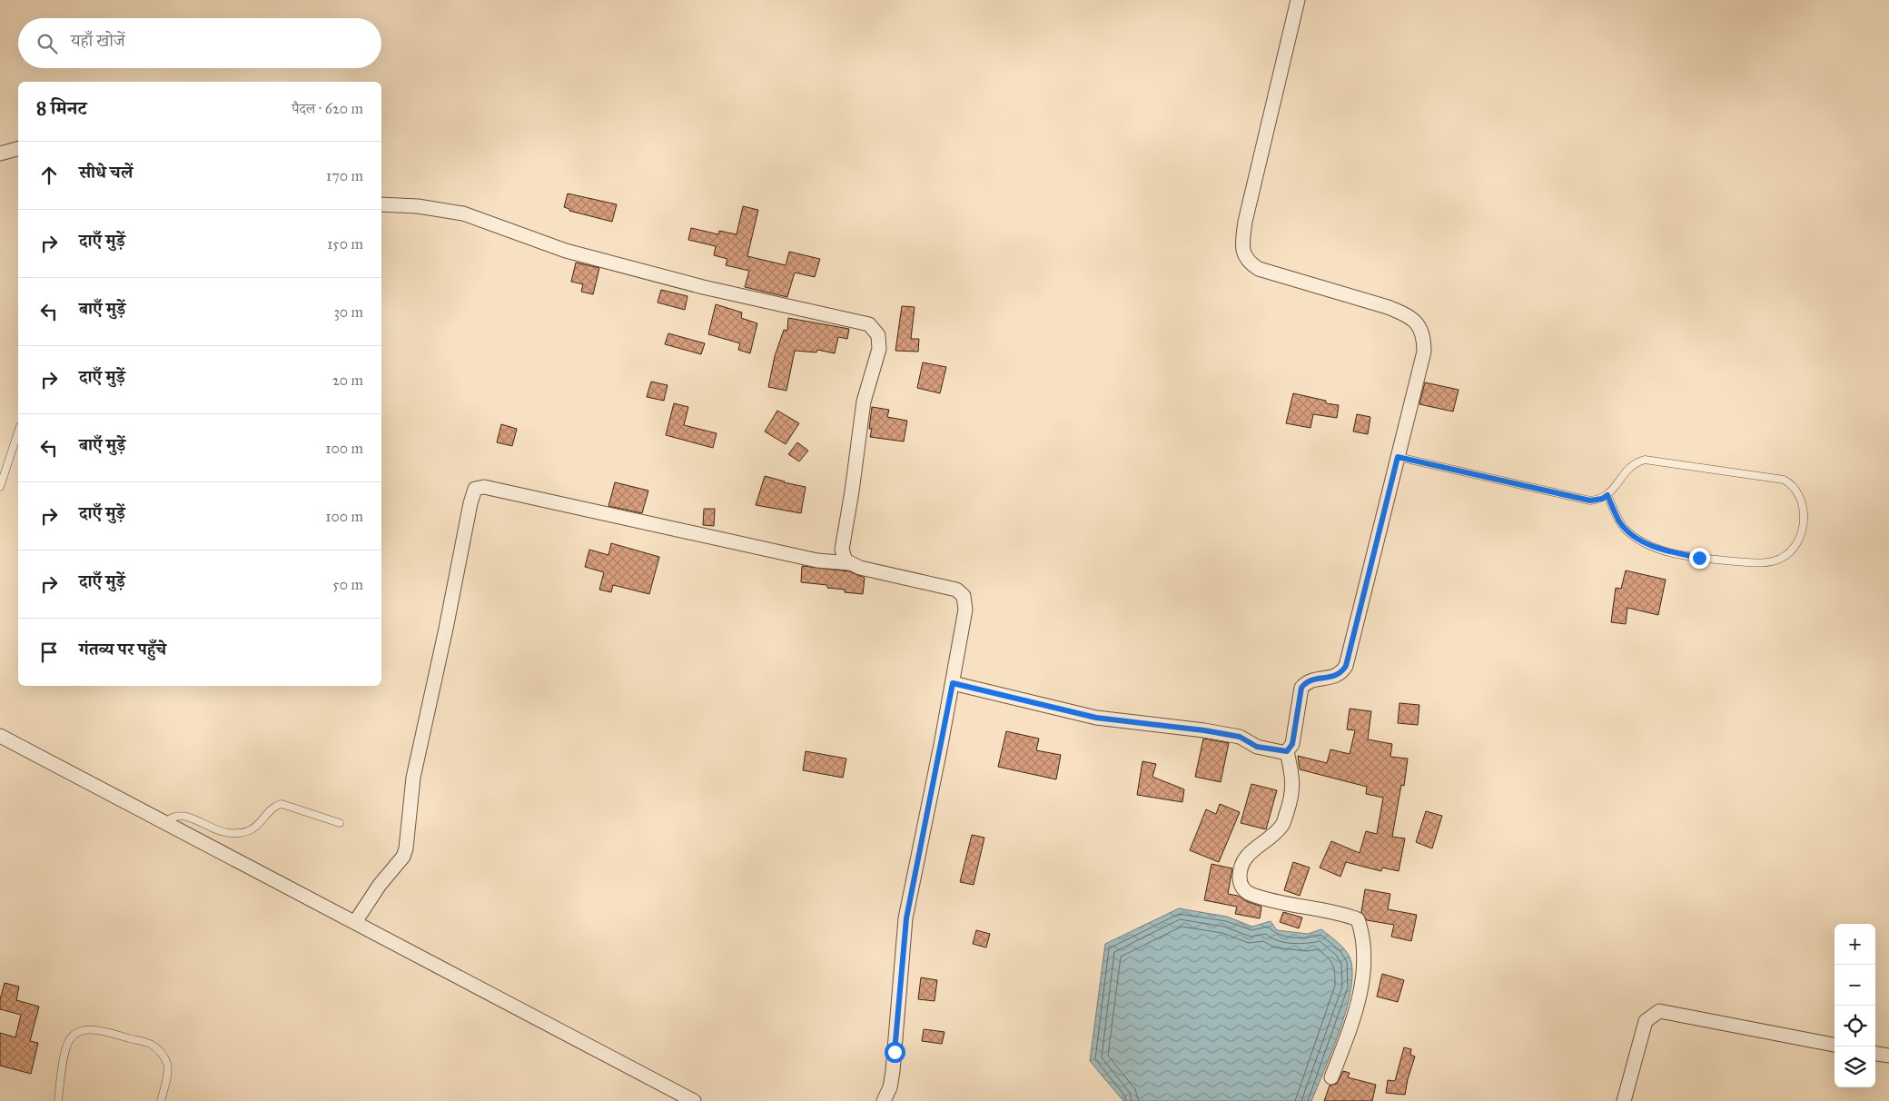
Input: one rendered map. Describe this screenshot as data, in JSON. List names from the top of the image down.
{
  "page": {
    "search": "यहाँ खोजें",
    "heading": ["8 मिनट", "पैदल · 620 m"],
    "list": [
      ["सीधे चलें", "170 m"],
      ["दाएँ मुड़ें", "150 m"],
      ["बाएँ मुड़ें", "30 m"],
      ["दाएँ मुड़ें", "20 m"],
      ["बाएँ मुड़ें", "100 m"],
      ["दाएँ मुड़ें", "100 m"],
      ["दाएँ मुड़ें", "50 m"],
      "गंतव्य पर पहुँचे"
    ],
    "map_buttons": ["+", "−"]
  }
}
